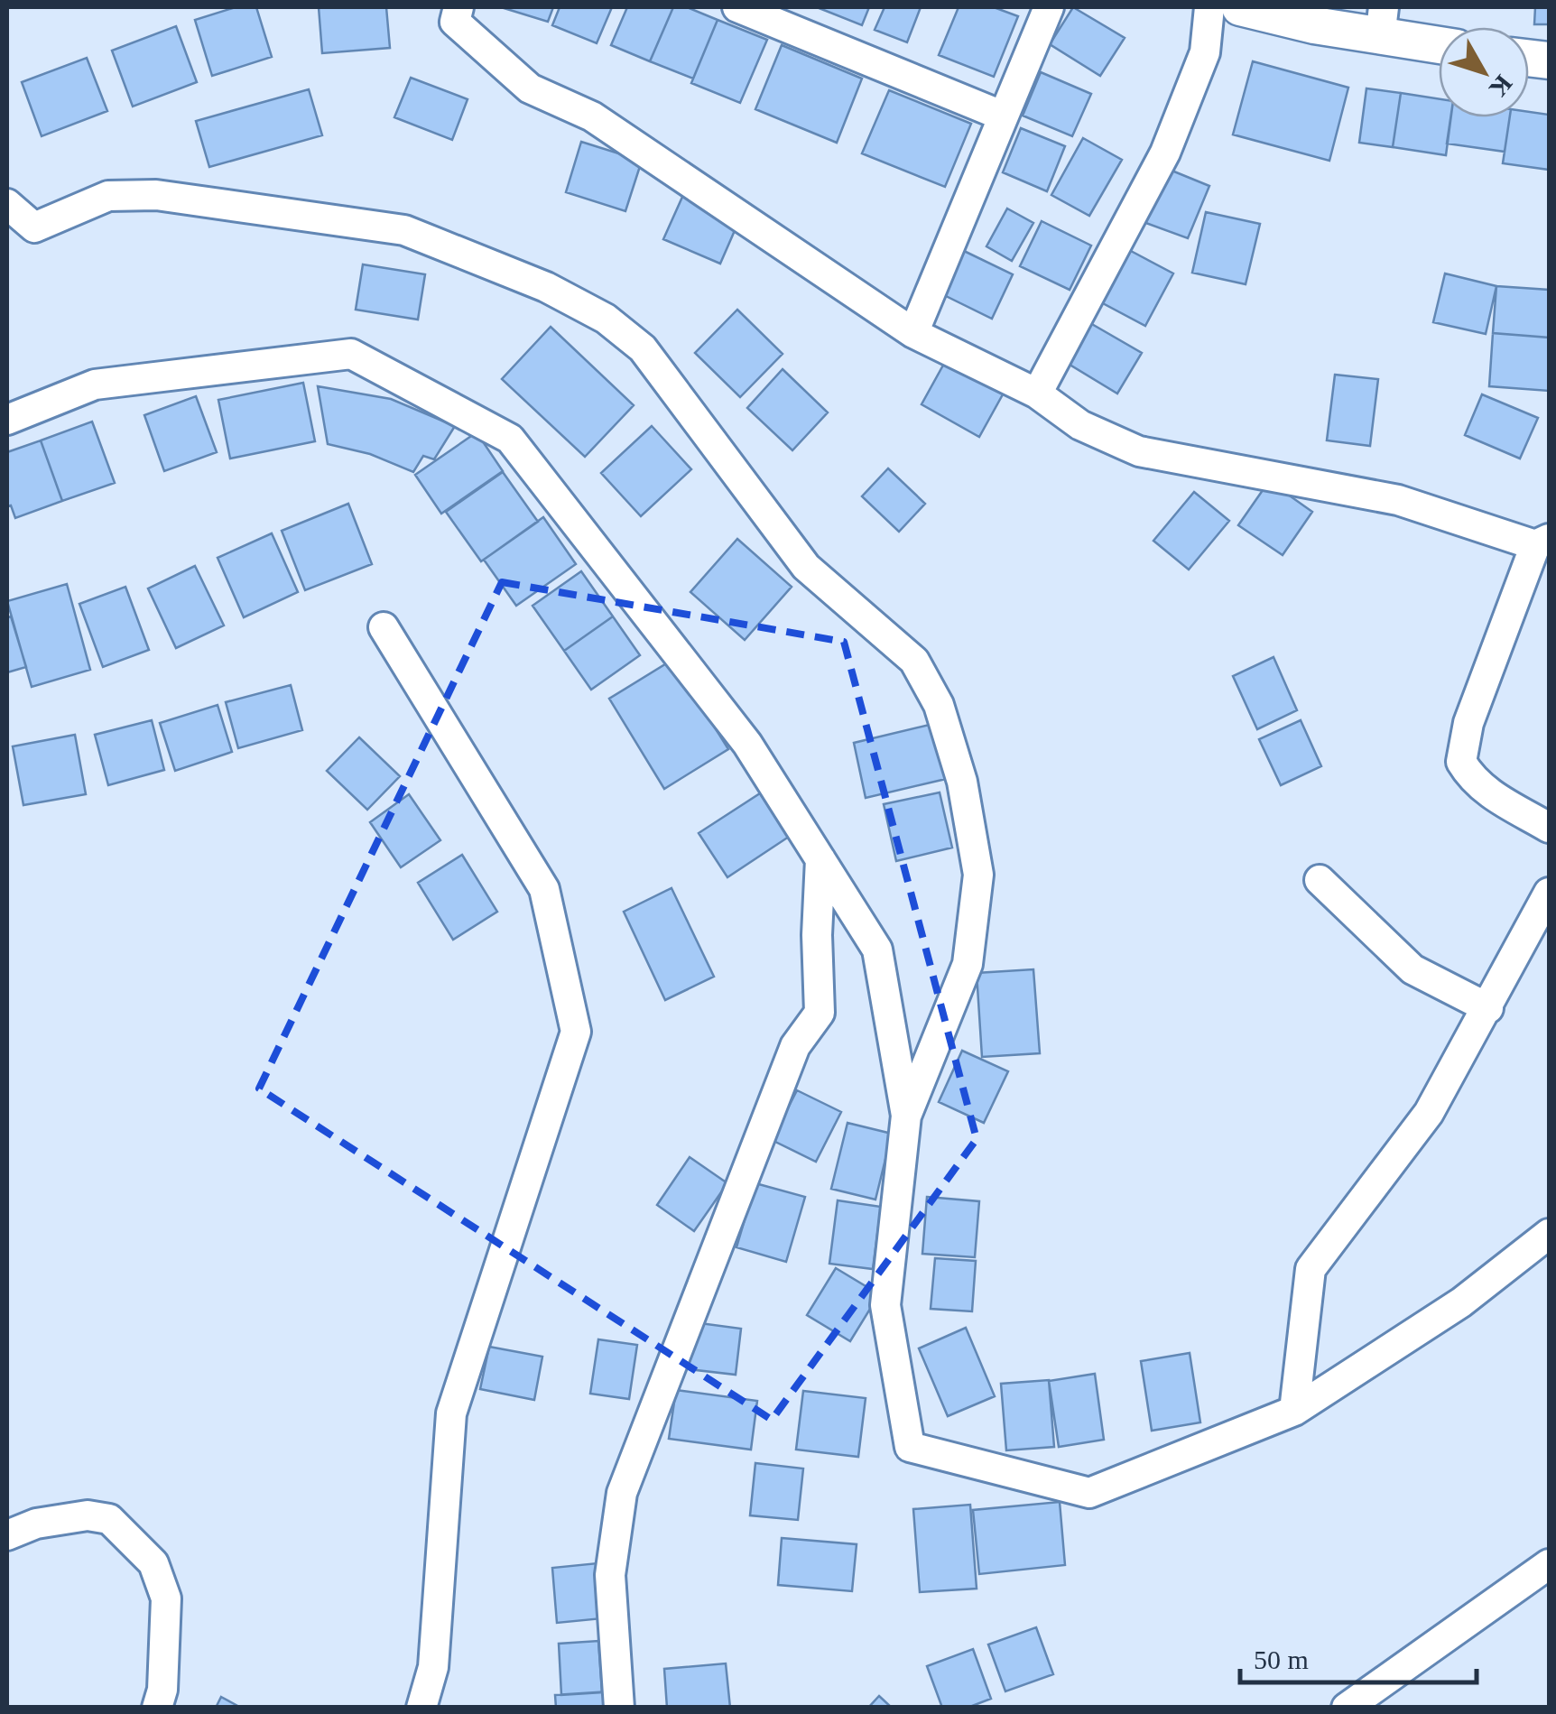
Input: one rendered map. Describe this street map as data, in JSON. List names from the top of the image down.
{
  "scale_bar": "50 m",
  "north": "bottom right"
}
